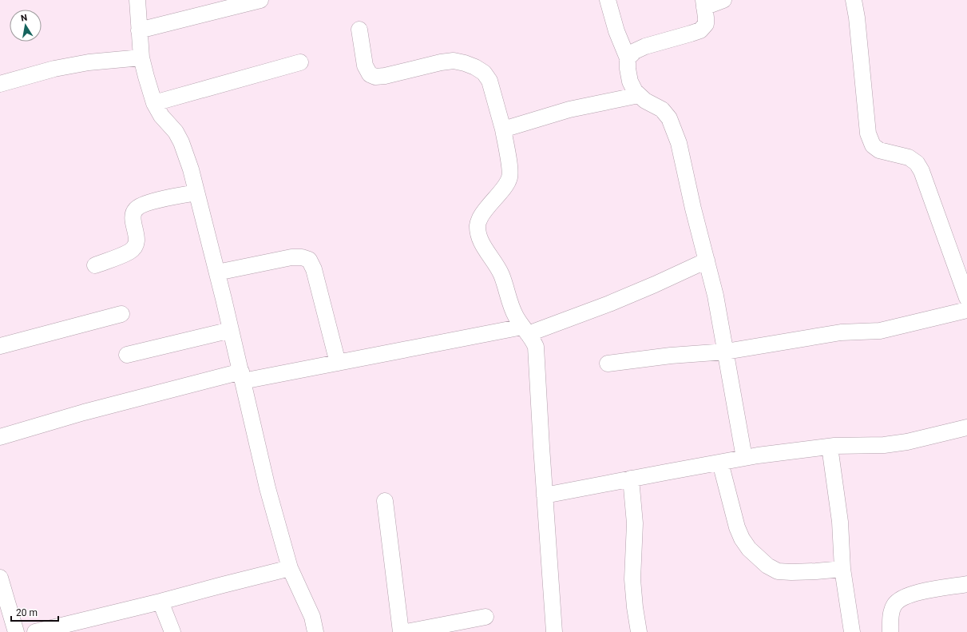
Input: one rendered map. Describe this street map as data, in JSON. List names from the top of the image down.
{
  "scale_bar": "20 m",
  "north": "top"
}
